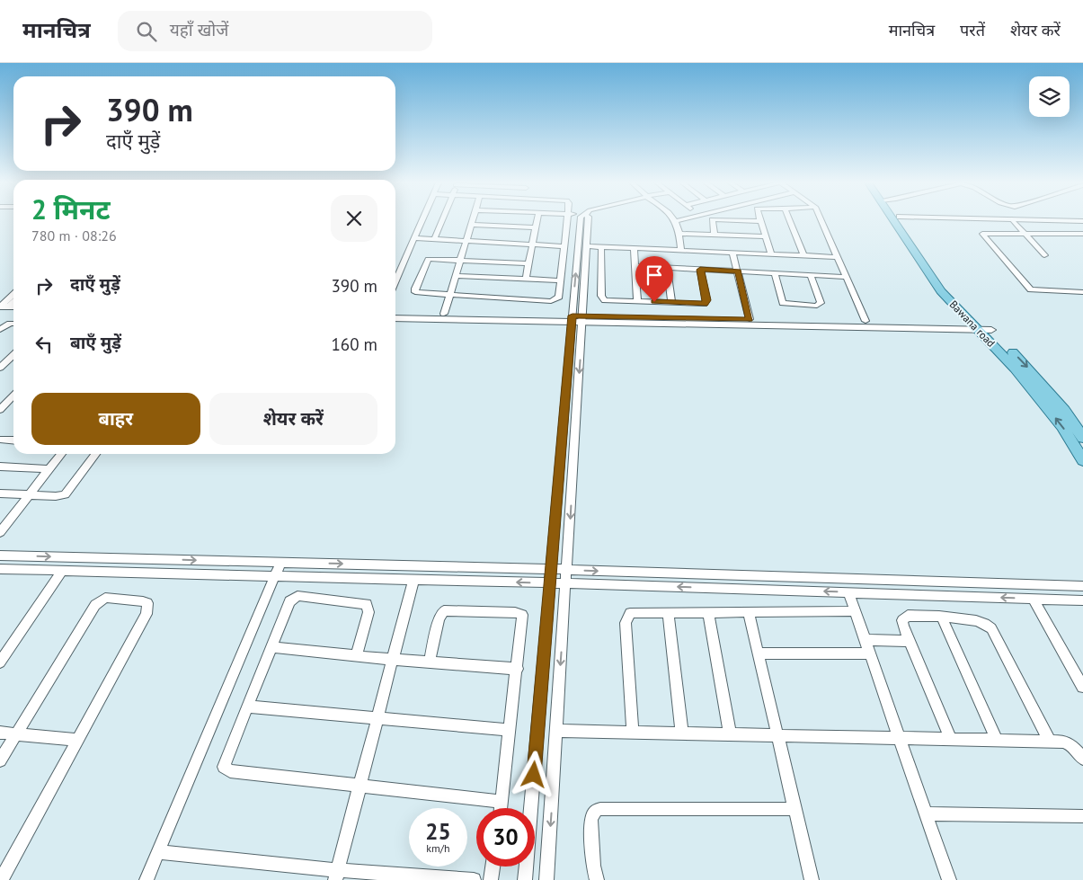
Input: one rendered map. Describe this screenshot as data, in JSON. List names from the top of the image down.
{
  "streets": {
    "main road": ["Bawana road"]
  },
  "page": {
    "header": "मानचित्र",
    "search": "यहाँ खोजें",
    "nav": ["मानचित्र", "परतें", "शेयर करें"],
    "turn": ["390 m", "दाएँ मुड़ें"],
    "heading": ["2 मिनट", "780 m · 08:26"],
    "list": [
      {
        "name": "दाएँ मुड़ें",
        "value": "390 m"
      },
      {
        "name": "बाएँ मुड़ें",
        "value": "160 m"
      }
    ],
    "buttons": ["बाहर", "शेयर करें"],
    "speed": "25 km/h",
    "limit": "30"
  }
}
